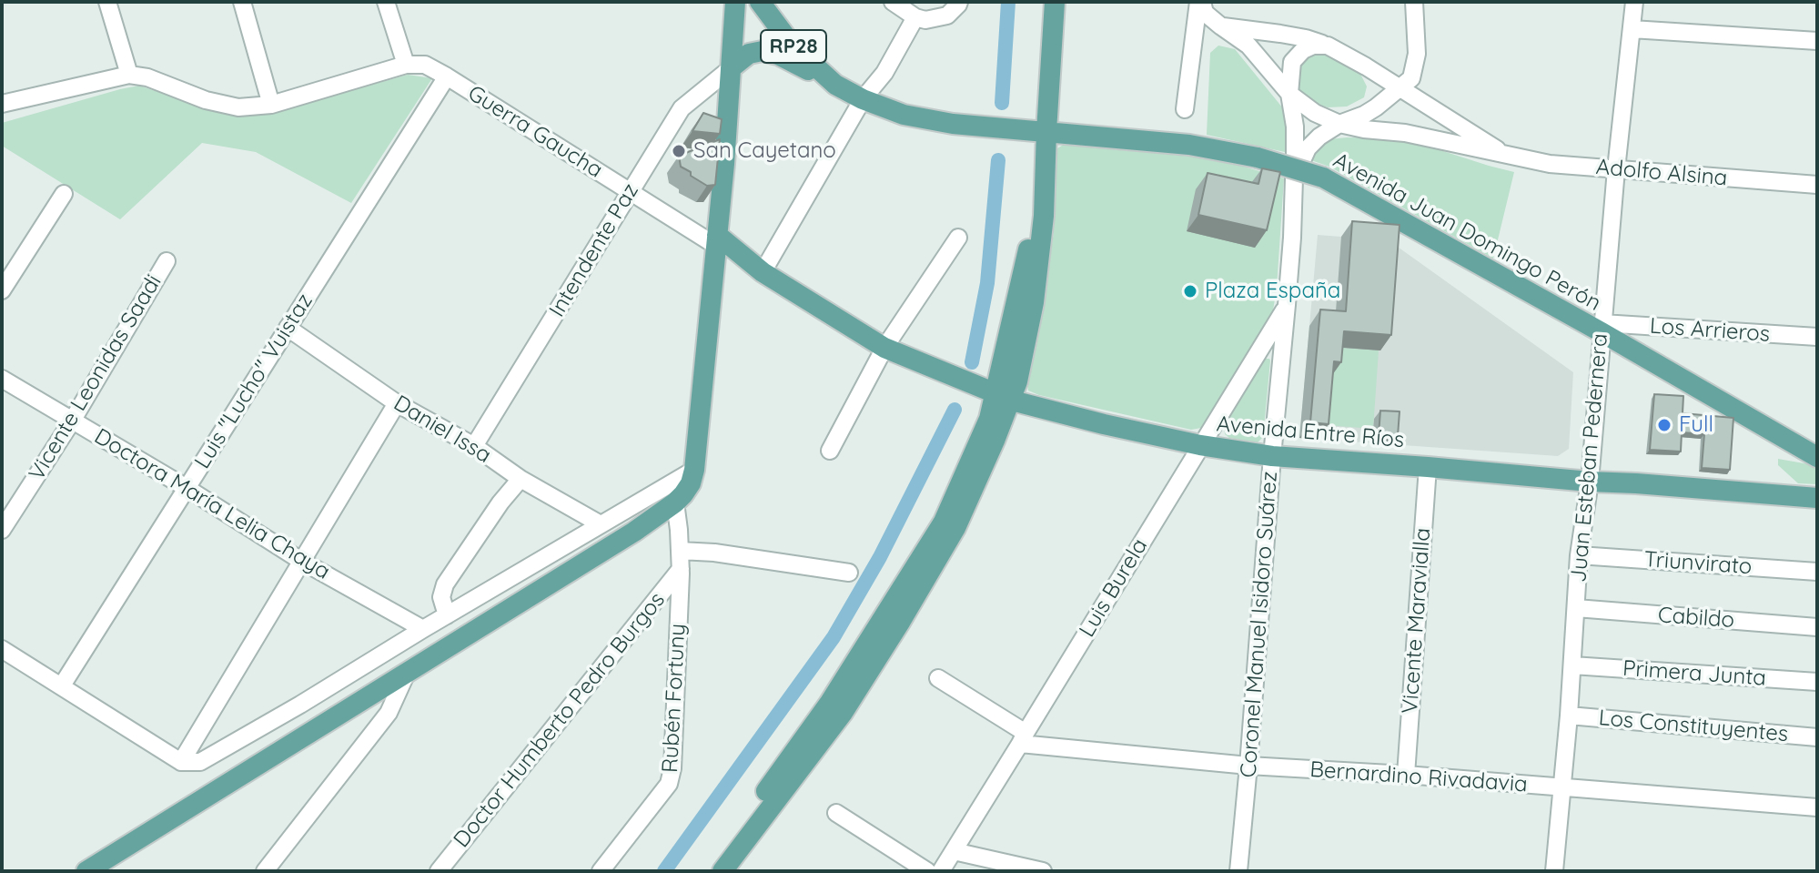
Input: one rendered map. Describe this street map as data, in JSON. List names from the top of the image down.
{
  "streets": {
    "main road": ["RP28", "Avenida Juan Domingo Perón", "Avenida Entre Ríos"],
    "street": [
      "Guerra Gaucha",
      "Adolfo Alsina",
      "Intendente Paz",
      "Los Arrieros",
      "Vicente Leonidas Saadi",
      "Luis \"Lucho\" Vuistaz",
      "Daniel Issa",
      "Juan Esteban Pedernera",
      "Doctora María Lelia Chaya",
      "Triunvirato",
      "Luis Burela",
      "Cabildo",
      "Vicente Maravialla",
      "Coronel Manuel Isidoro Suárez",
      "Primera Junta",
      "Rubén Fortuny",
      "Doctor Humberto Pedro Burgos",
      "Los Constituyentes",
      "Bernardino Rivadavia"
    ]
  },
  "crossings": [
    ["RP28", "Intendente Paz"],
    ["Guerra Gaucha", "Intendente Paz"],
    ["Guerra Gaucha", "Luis \"Lucho\" Vuistaz"],
    ["Guerra Gaucha", "Avenida Entre Ríos"],
    ["Adolfo Alsina", "Juan Esteban Pedernera"],
    ["Adolfo Alsina", "Coronel Manuel Isidoro Suárez"],
    ["Avenida Juan Domingo Perón", "Los Arrieros"],
    ["Avenida Juan Domingo Perón", "Juan Esteban Pedernera"],
    ["Intendente Paz", "Daniel Issa"],
    ["Los Arrieros", "Juan Esteban Pedernera"],
    ["Vicente Leonidas Saadi", "Doctora María Lelia Chaya"],
    ["Luis \"Lucho\" Vuistaz", "Daniel Issa"],
    ["Luis \"Lucho\" Vuistaz", "Doctora María Lelia Chaya"],
    ["Avenida Entre Ríos", "Juan Esteban Pedernera"],
    ["Avenida Entre Ríos", "Luis Burela"],
    ["Avenida Entre Ríos", "Vicente Maravialla"],
    ["Avenida Entre Ríos", "Coronel Manuel Isidoro Suárez"],
    ["Juan Esteban Pedernera", "Triunvirato"],
    ["Juan Esteban Pedernera", "Cabildo"],
    ["Juan Esteban Pedernera", "Primera Junta"],
    ["Juan Esteban Pedernera", "Los Constituyentes"],
    ["Juan Esteban Pedernera", "Bernardino Rivadavia"],
    ["Luis Burela", "Coronel Manuel Isidoro Suárez"],
    ["Luis Burela", "Bernardino Rivadavia"],
    ["Vicente Maravialla", "Bernardino Rivadavia"],
    ["Coronel Manuel Isidoro Suárez", "Bernardino Rivadavia"],
    ["Rubén Fortuny", "Doctor Humberto Pedro Burgos"]
  ],
  "places": ["San Cayetano", "Plaza España", "Full"]
}
